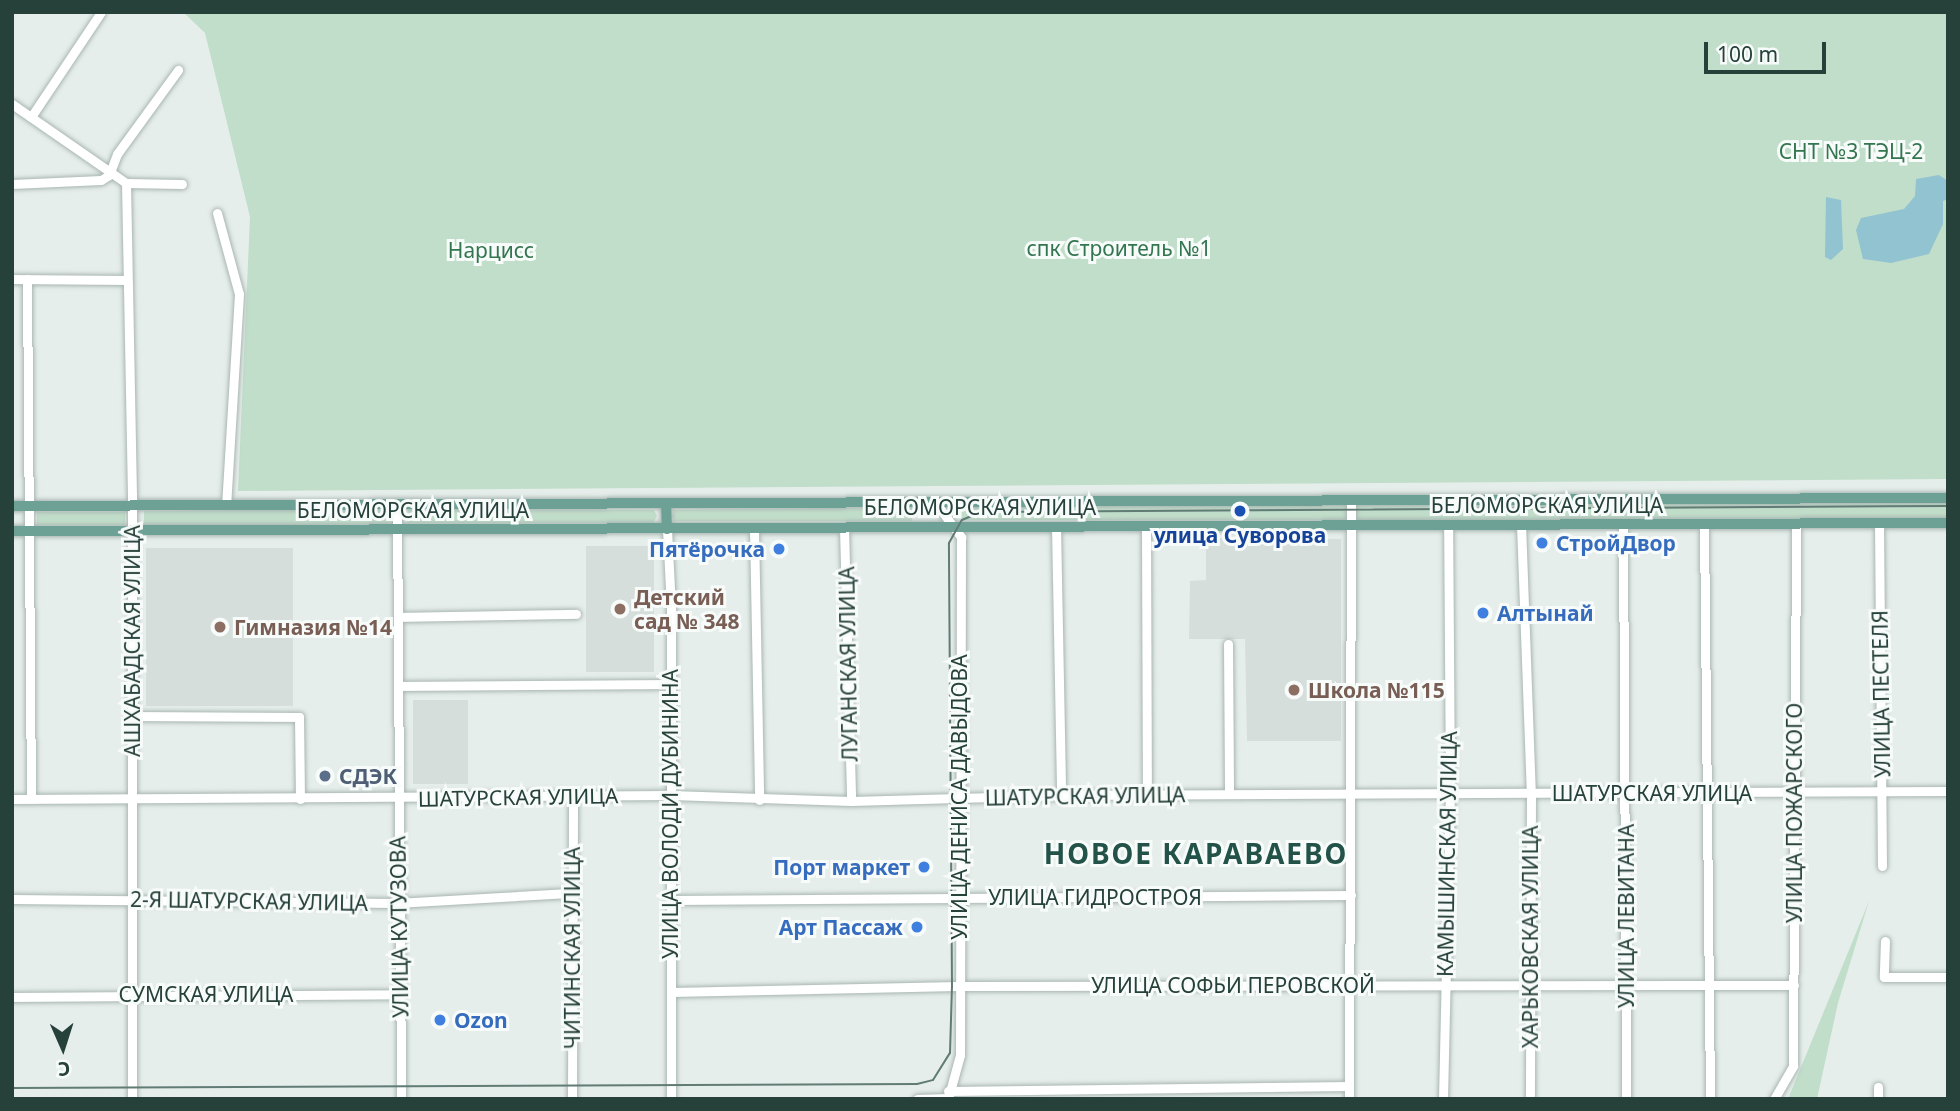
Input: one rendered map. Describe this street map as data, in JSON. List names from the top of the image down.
{
  "streets": {
    "main road": ["БЕЛОМОРСКАЯ УЛИЦА"],
    "street": [
      "АШХАБАДСКАЯ УЛИЦА",
      "ЛУГАНСКАЯ УЛИЦА",
      "УЛИЦА ПЕСТЕЛЯ",
      "ШАТУРСКАЯ УЛИЦА",
      "УЛИЦА ДЕНИСА ДАВЫДОВА",
      "УЛИЦА ПОЖАРСКОГО",
      "УЛИЦА ВОЛОДИ ДУБИНИНА",
      "КАМЫШИНСКАЯ УЛИЦА",
      "УЛИЦА ГИДРОСТРОЯ",
      "2-Я ШАТУРСКАЯ УЛИЦА",
      "УЛИЦА ЛЕВИТАНА",
      "УЛИЦА КУТУЗОВА",
      "ХАРЬКОВСКАЯ УЛИЦА",
      "ЧИТИНСКАЯ УЛИЦА",
      "УЛИЦА СОФЬИ ПЕРОВСКОЙ",
      "СУМСКАЯ УЛИЦА"
    ]
  },
  "crossings": [
    ["БЕЛОМОРСКАЯ УЛИЦА", "АШХАБАДСКАЯ УЛИЦА"],
    ["БЕЛОМОРСКАЯ УЛИЦА", "ЛУГАНСКАЯ УЛИЦА"],
    ["БЕЛОМОРСКАЯ УЛИЦА", "УЛИЦА ПЕСТЕЛЯ"],
    ["БЕЛОМОРСКАЯ УЛИЦА", "УЛИЦА ДЕНИСА ДАВЫДОВА"],
    ["БЕЛОМОРСКАЯ УЛИЦА", "УЛИЦА ПОЖАРСКОГО"],
    ["БЕЛОМОРСКАЯ УЛИЦА", "УЛИЦА ВОЛОДИ ДУБИНИНА"],
    ["БЕЛОМОРСКАЯ УЛИЦА", "КАМЫШИНСКАЯ УЛИЦА"],
    ["БЕЛОМОРСКАЯ УЛИЦА", "УЛИЦА ЛЕВИТАНА"],
    ["БЕЛОМОРСКАЯ УЛИЦА", "УЛИЦА КУТУЗОВА"],
    ["БЕЛОМОРСКАЯ УЛИЦА", "ХАРЬКОВСКАЯ УЛИЦА"],
    ["АШХАБАДСКАЯ УЛИЦА", "ШАТУРСКАЯ УЛИЦА"],
    ["АШХАБАДСКАЯ УЛИЦА", "2-Я ШАТУРСКАЯ УЛИЦА"],
    ["АШХАБАДСКАЯ УЛИЦА", "СУМСКАЯ УЛИЦА"],
    ["ЛУГАНСКАЯ УЛИЦА", "ШАТУРСКАЯ УЛИЦА"],
    ["УЛИЦА ПЕСТЕЛЯ", "ШАТУРСКАЯ УЛИЦА"],
    ["ШАТУРСКАЯ УЛИЦА", "УЛИЦА ДЕНИСА ДАВЫДОВА"],
    ["ШАТУРСКАЯ УЛИЦА", "УЛИЦА ПОЖАРСКОГО"],
    ["ШАТУРСКАЯ УЛИЦА", "УЛИЦА ВОЛОДИ ДУБИНИНА"],
    ["ШАТУРСКАЯ УЛИЦА", "КАМЫШИНСКАЯ УЛИЦА"],
    ["ШАТУРСКАЯ УЛИЦА", "УЛИЦА ЛЕВИТАНА"],
    ["ШАТУРСКАЯ УЛИЦА", "УЛИЦА КУТУЗОВА"],
    ["ШАТУРСКАЯ УЛИЦА", "ХАРЬКОВСКАЯ УЛИЦА"],
    ["ШАТУРСКАЯ УЛИЦА", "ЧИТИНСКАЯ УЛИЦА"],
    ["УЛИЦА ДЕНИСА ДАВЫДОВА", "УЛИЦА ГИДРОСТРОЯ"],
    ["УЛИЦА ДЕНИСА ДАВЫДОВА", "УЛИЦА СОФЬИ ПЕРОВСКОЙ"],
    ["УЛИЦА ПОЖАРСКОГО", "УЛИЦА СОФЬИ ПЕРОВСКОЙ"],
    ["УЛИЦА ВОЛОДИ ДУБИНИНА", "УЛИЦА ГИДРОСТРОЯ"],
    ["УЛИЦА ВОЛОДИ ДУБИНИНА", "УЛИЦА СОФЬИ ПЕРОВСКОЙ"],
    ["КАМЫШИНСКАЯ УЛИЦА", "УЛИЦА СОФЬИ ПЕРОВСКОЙ"],
    ["2-Я ШАТУРСКАЯ УЛИЦА", "УЛИЦА КУТУЗОВА"],
    ["2-Я ШАТУРСКАЯ УЛИЦА", "ЧИТИНСКАЯ УЛИЦА"],
    ["УЛИЦА ЛЕВИТАНА", "УЛИЦА СОФЬИ ПЕРОВСКОЙ"],
    ["УЛИЦА КУТУЗОВА", "СУМСКАЯ УЛИЦА"],
    ["ХАРЬКОВСКАЯ УЛИЦА", "УЛИЦА СОФЬИ ПЕРОВСКОЙ"]
  ],
  "districts": ["НОВОЕ КАРАВАЕВО"],
  "parks": ["СНТ №3 ТЭЦ-2", "спк Строитель №1", "Нарцисс"],
  "places": [
    "улица Суворова",
    "СтройДвор",
    "Пятёрочка",
    "Детский сад № 348",
    "Алтынай",
    "Гимназия №14",
    "Школа №115",
    "СДЭК",
    "Порт маркет",
    "Арт Пассаж",
    "Ozon"
  ],
  "scale_bar": "100 m",
  "north": "bottom"
}
